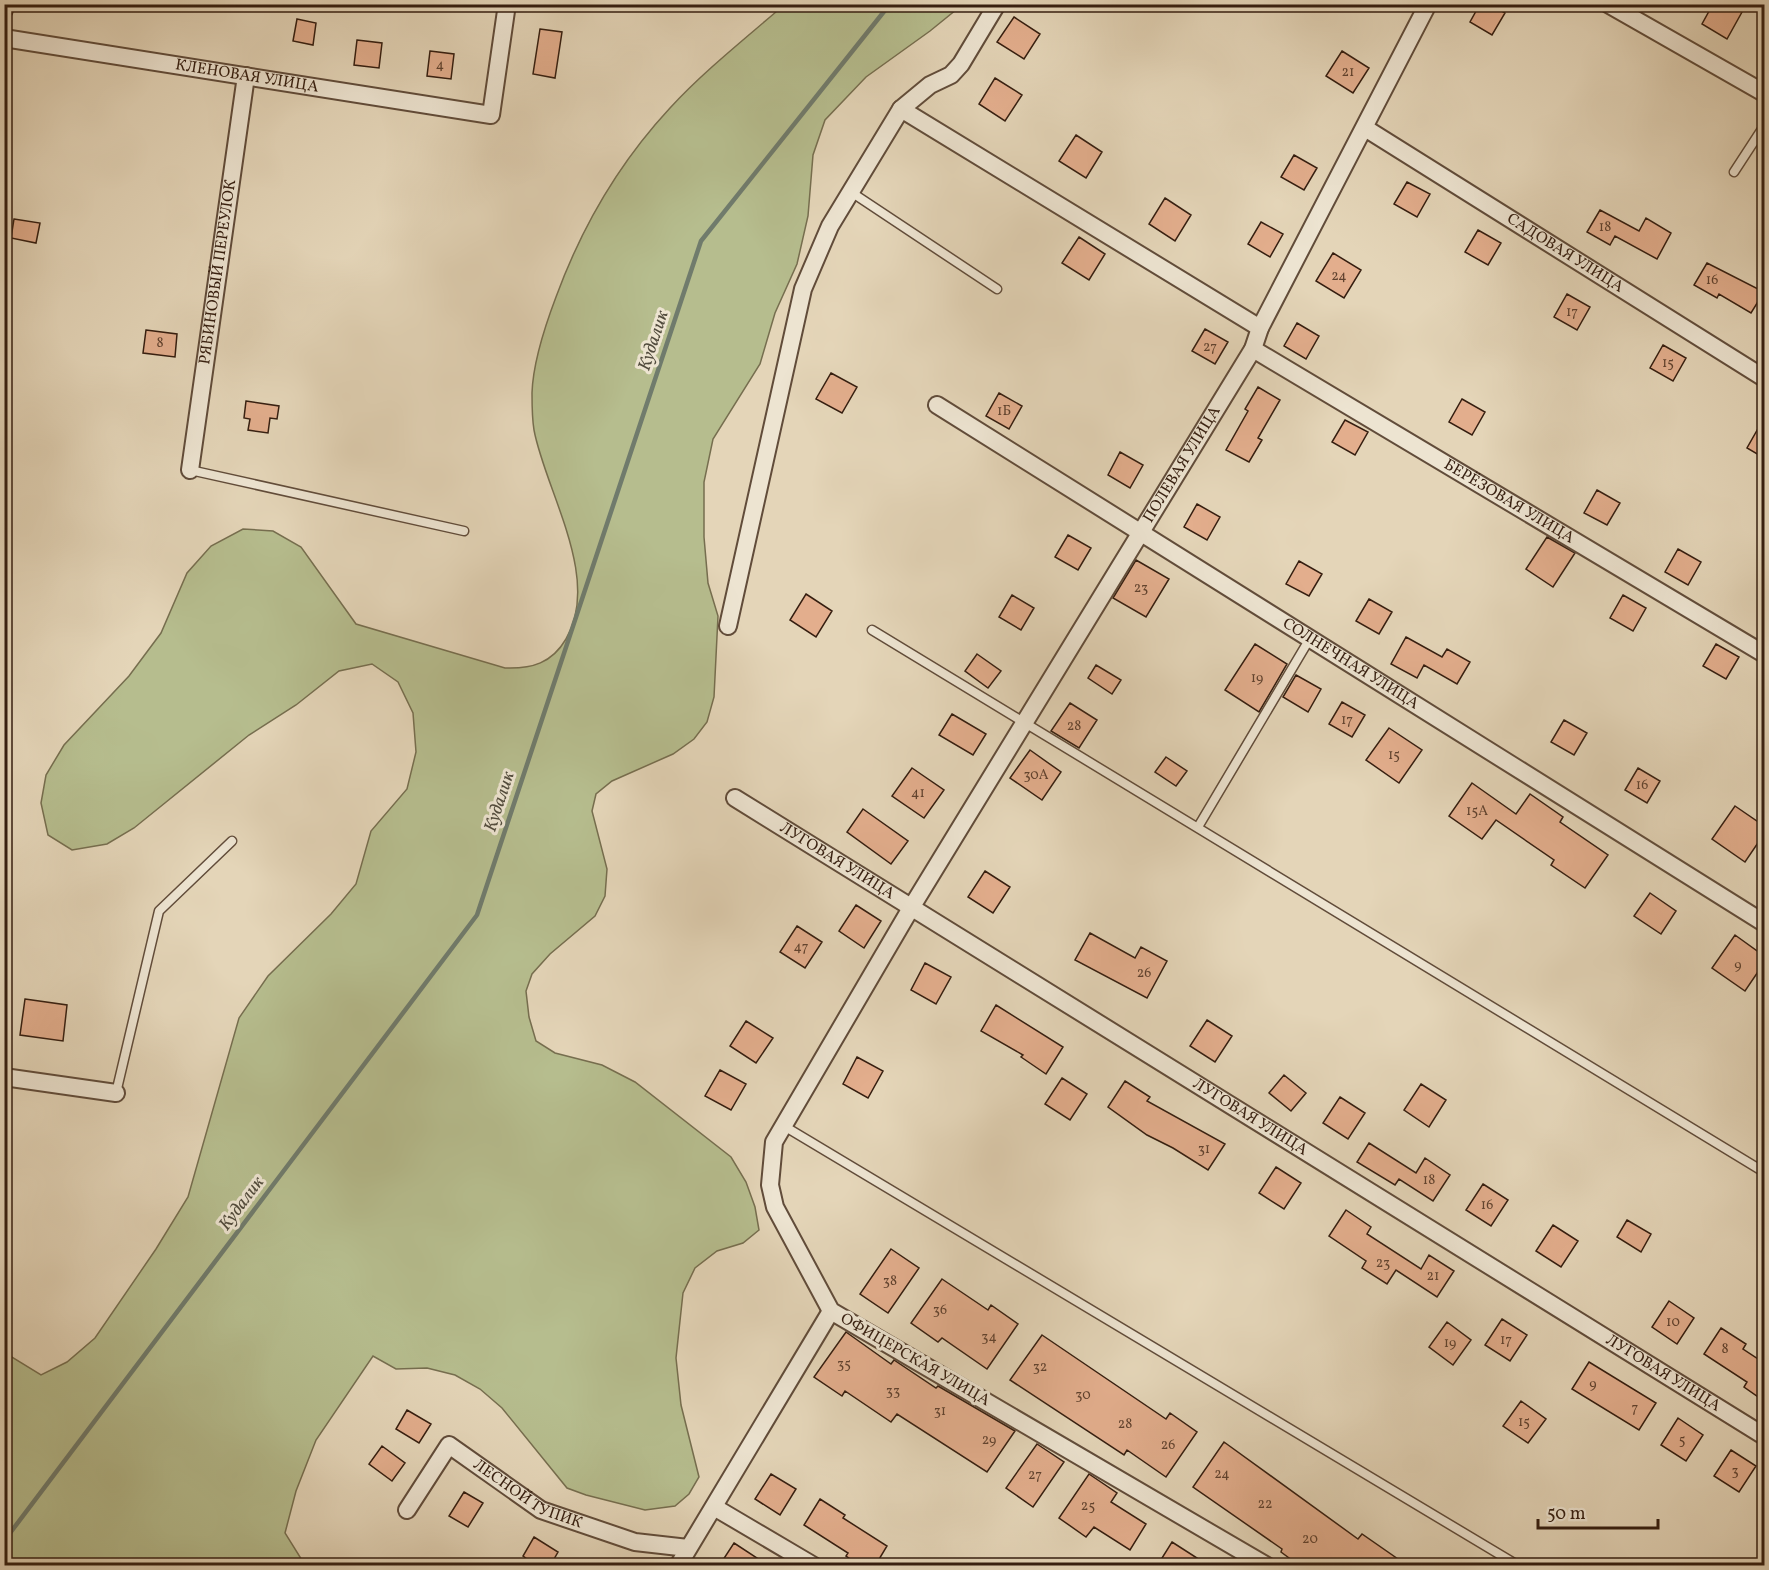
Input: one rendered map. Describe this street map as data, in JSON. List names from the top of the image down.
{
  "streets": {
    "street": [
      "КЛЕНОВАЯ УЛИЦА",
      "САДОВАЯ УЛИЦА",
      "РЯБИНОВЫЙ ПЕРЕУЛОК",
      "ПОЛЕВАЯ УЛИЦА",
      "БЕРЁЗОВАЯ УЛИЦА",
      "СОЛНЕЧНАЯ УЛИЦА",
      "ЛУГОВАЯ УЛИЦА",
      "ОФИЦЕРСКАЯ УЛИЦА",
      "ЛЕСНОЙ ТУПИК"
    ]
  },
  "crossings": [
    ["КЛЕНОВАЯ УЛИЦА", "РЯБИНОВЫЙ ПЕРЕУЛОК"],
    ["САДОВАЯ УЛИЦА", "ПОЛЕВАЯ УЛИЦА"],
    ["ПОЛЕВАЯ УЛИЦА", "БЕРЁЗОВАЯ УЛИЦА"],
    ["ПОЛЕВАЯ УЛИЦА", "СОЛНЕЧНАЯ УЛИЦА"],
    ["ПОЛЕВАЯ УЛИЦА", "ЛУГОВАЯ УЛИЦА"],
    ["ПОЛЕВАЯ УЛИЦА", "ОФИЦЕРСКАЯ УЛИЦА"],
    ["ЛУГОВАЯ УЛИЦА", "ОФИЦЕРСКАЯ УЛИЦА"]
  ],
  "water": ["Кудалик"],
  "house_numbers": [
    "4",
    "21",
    "18",
    "24",
    "16",
    "17",
    "8",
    "27",
    "15",
    "1Б",
    "23",
    "19",
    "17",
    "28",
    "15",
    "30А",
    "16",
    "41",
    "15А",
    "47",
    "9",
    "26",
    "31",
    "18",
    "16",
    "23",
    "21",
    "38",
    "36",
    "10",
    "34",
    "17",
    "19",
    "8",
    "35",
    "32",
    "9",
    "33",
    "30",
    "7",
    "31",
    "15",
    "28",
    "29",
    "5",
    "26",
    "3",
    "24",
    "27",
    "22",
    "25",
    "20"
  ],
  "scale_bar": "50 m"
}
